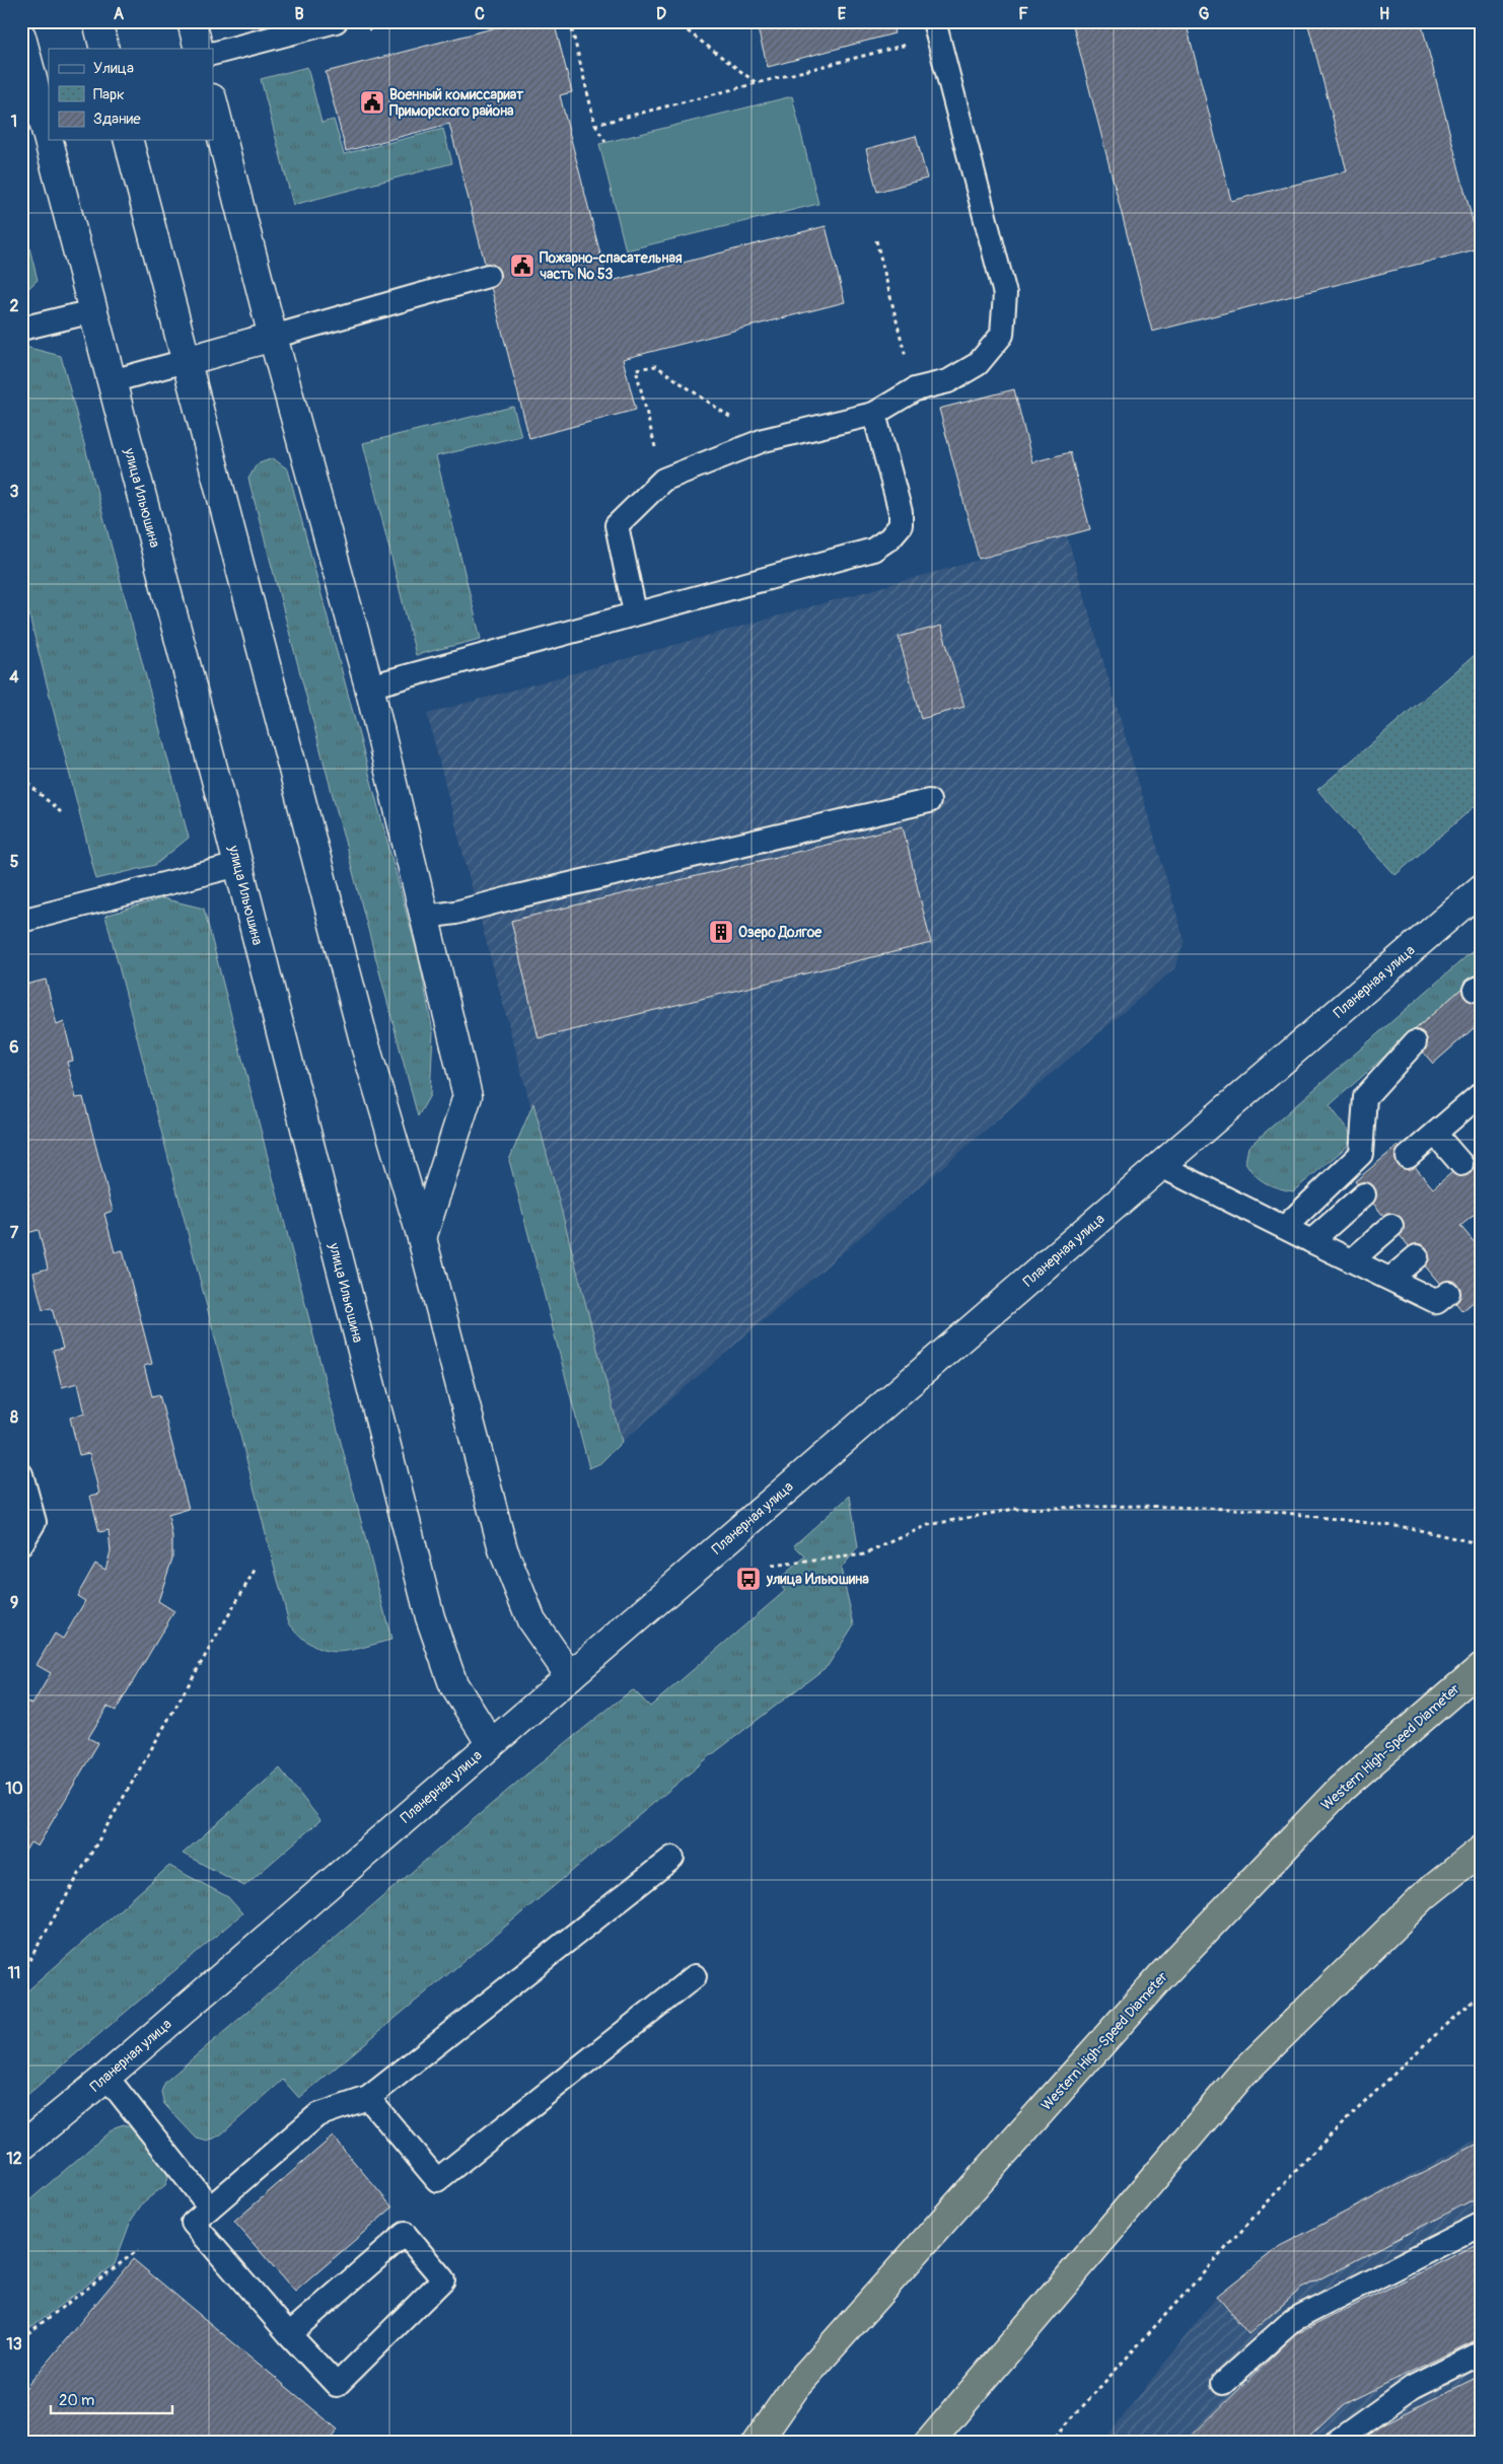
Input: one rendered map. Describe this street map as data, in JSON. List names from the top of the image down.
{
  "streets": {
    "highway": ["Western High-Speed Diameter"],
    "main road": ["улица Ильюшина", "Планерная улица"]
  },
  "crossings": [
    ["улица Ильюшина", "Планерная улица"]
  ],
  "places": {
    "public building": ["Военный комиссариат Приморского района", "Пожарно-спасательная часть № 53"],
    "building": ["Озеро Долгое"],
    "bus stop": ["улица Ильюшина"]
  },
  "legend": ["Улица", "Парк", "Здание"],
  "scale_bar": "20 m",
  "grid": {
    "columns": [
      "A",
      "B",
      "C",
      "D",
      "E",
      "F",
      "G",
      "H"
    ],
    "rows": [
      "1",
      "2",
      "3",
      "4",
      "5",
      "6",
      "7",
      "8",
      "9",
      "10",
      "11",
      "12",
      "13"
    ]
  }
}
